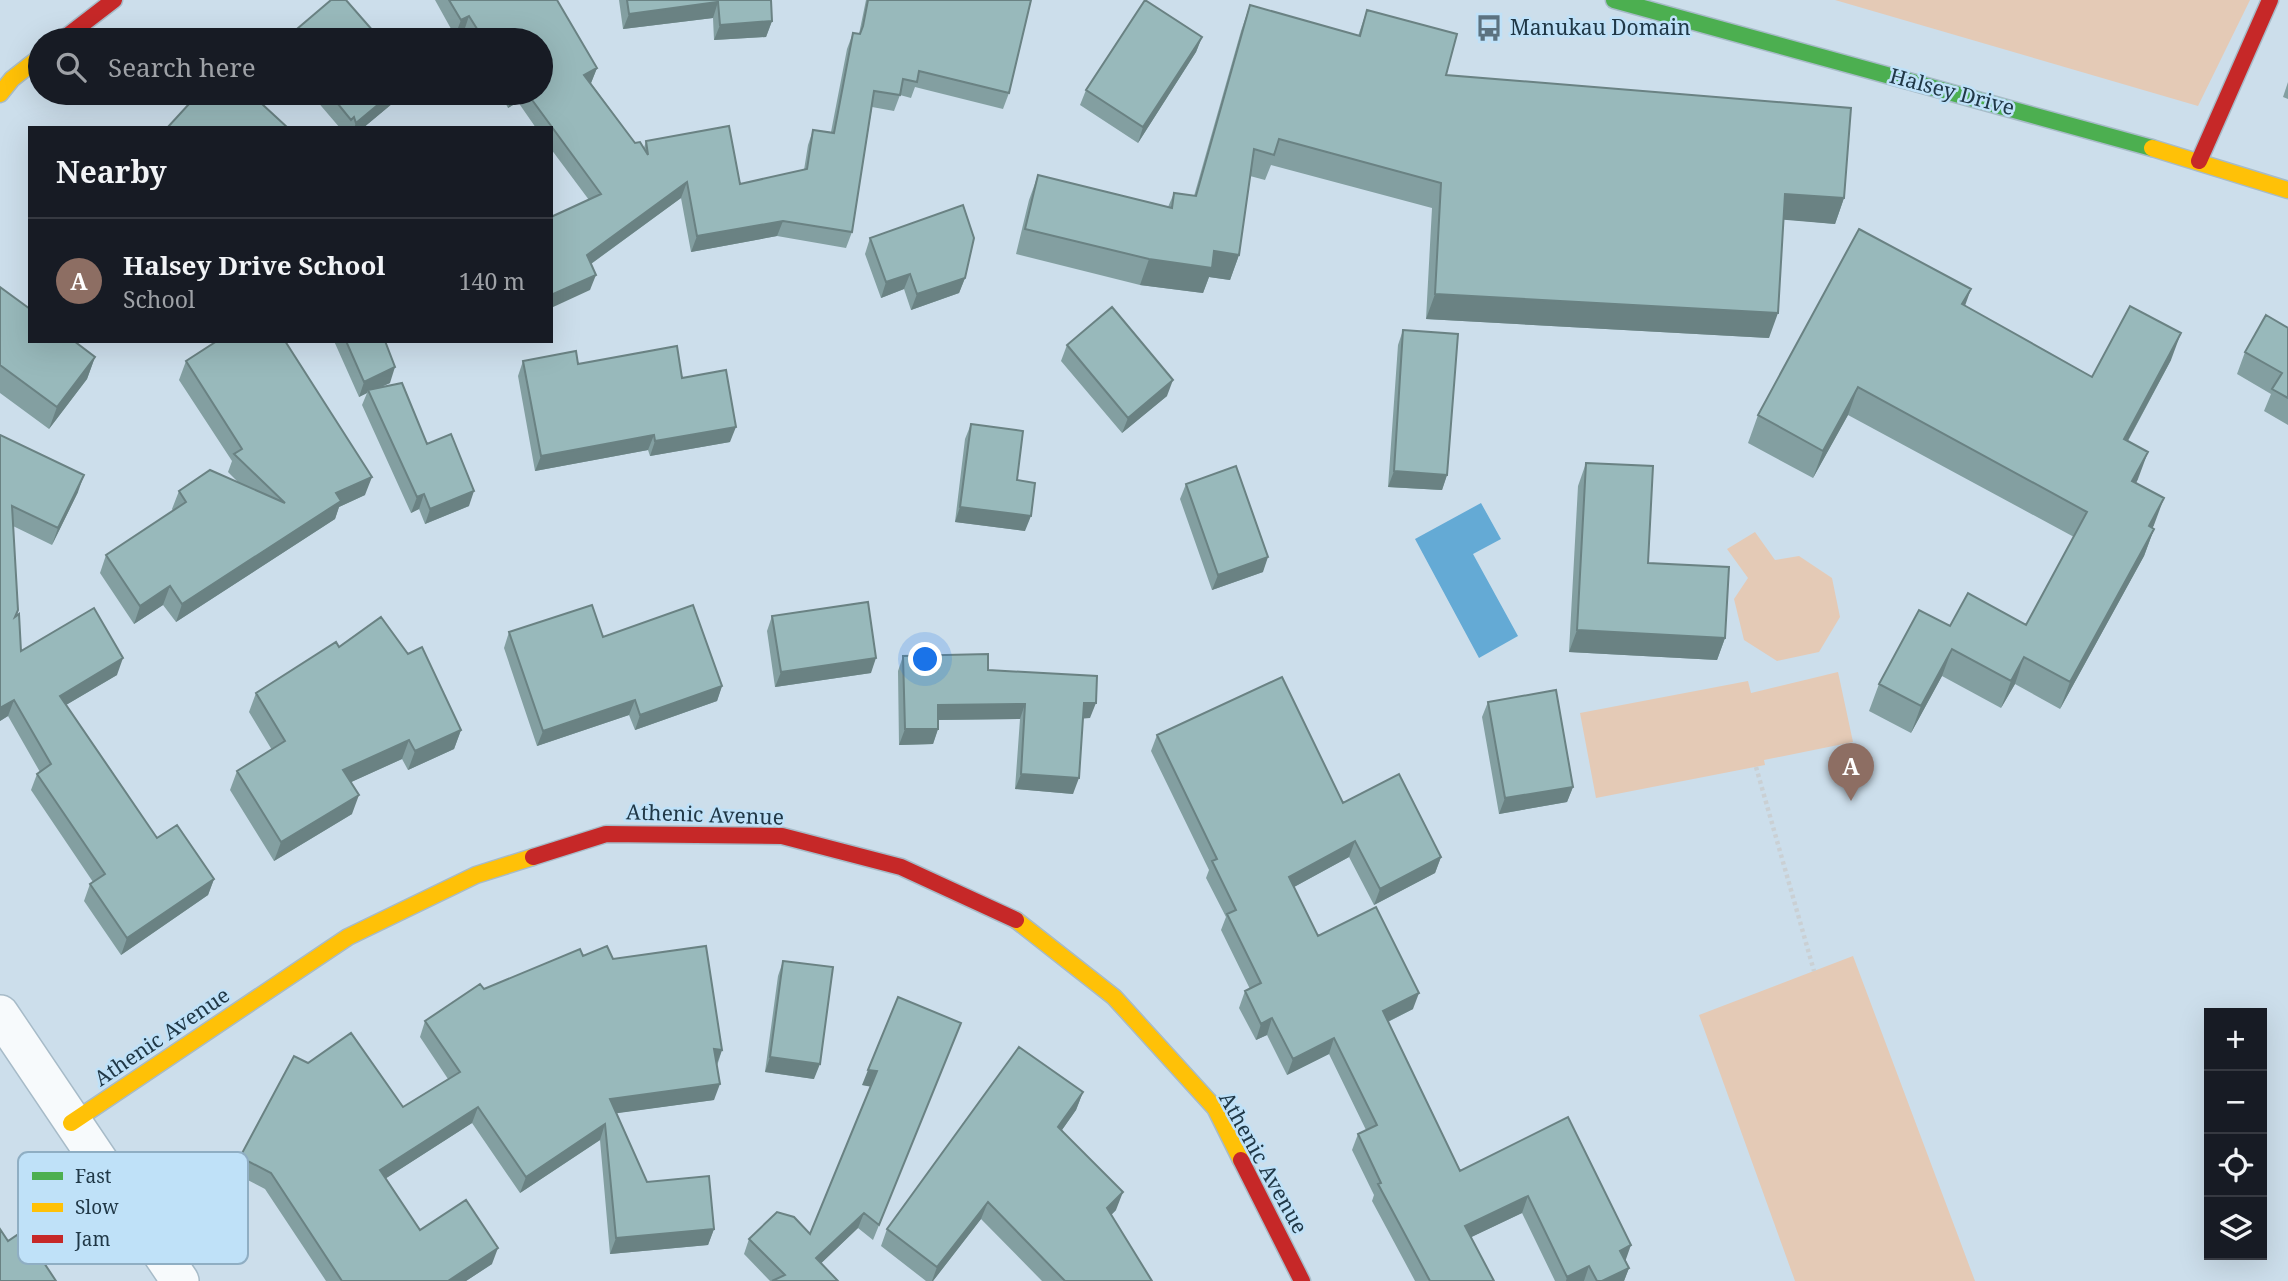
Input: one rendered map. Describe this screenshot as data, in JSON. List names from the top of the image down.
{
  "streets": {
    "street": ["Halsey Drive", "Athenic Avenue"]
  },
  "places": {
    "bus stop": ["Manukau Domain"]
  },
  "legend": ["Fast", "Slow", "Jam"],
  "page": {
    "search": "Search here",
    "heading": "Nearby",
    "list": [
      {
        "mark": "A",
        "name": "Halsey Drive School",
        "note": "School",
        "value": "140 m"
      }
    ],
    "pins": "A",
    "map_buttons": ["+", "−"]
  }
}
